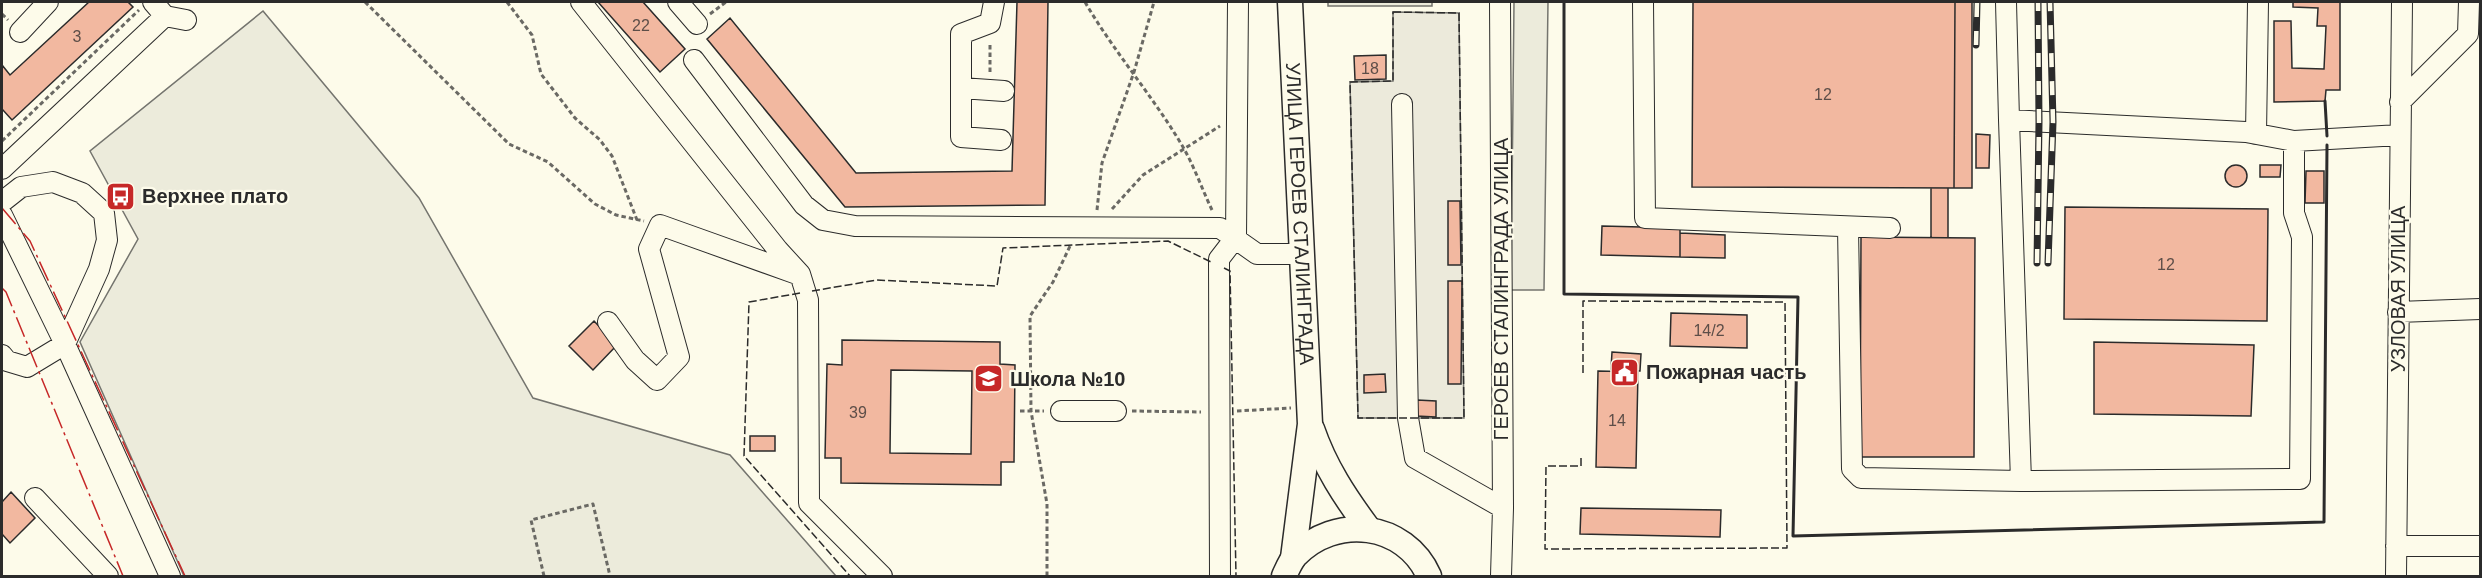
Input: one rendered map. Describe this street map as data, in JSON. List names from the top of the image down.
{
  "streets": {
    "main road": ["УЛИЦА ГЕРОЕВ СТАЛИНГРАДА"],
    "street": ["ГЕРОЕВ СТАЛИНГРАДА УЛИЦА", "УЗЛОВАЯ УЛИЦА"]
  },
  "places": {
    "bus stop": ["Верхнее плато"],
    "public building": ["Пожарная часть"],
    "school or university": ["Школа №10"]
  },
  "house_numbers": [
    "22",
    "3",
    "18",
    "12",
    "12",
    "14/2",
    "39",
    "14"
  ]
}
